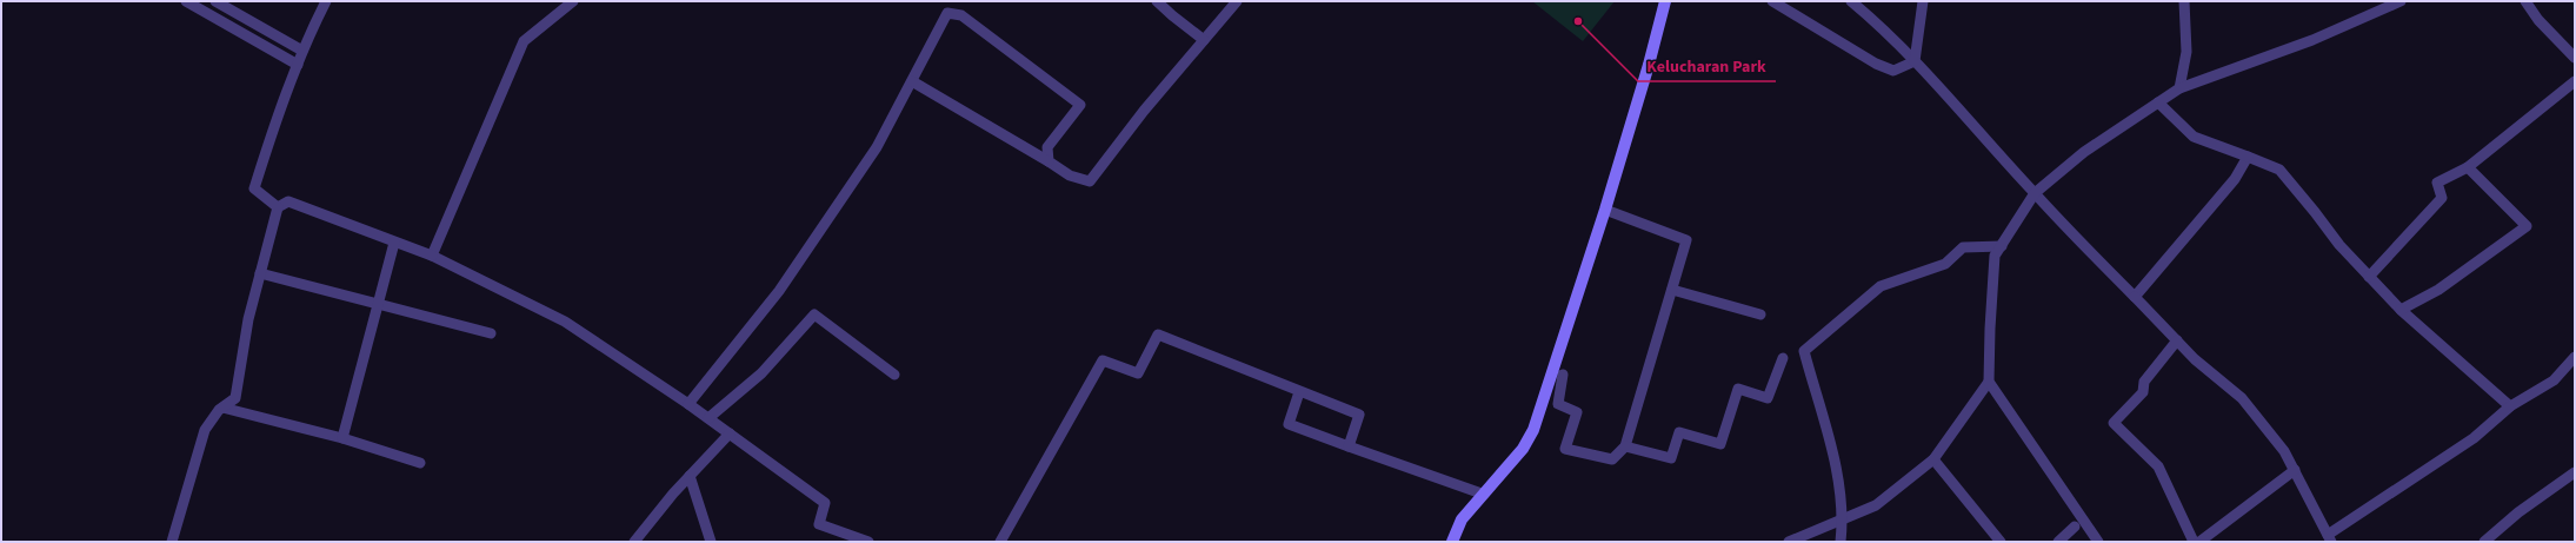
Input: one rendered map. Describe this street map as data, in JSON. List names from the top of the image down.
{
  "places": ["Kelucharan Park"]
}
